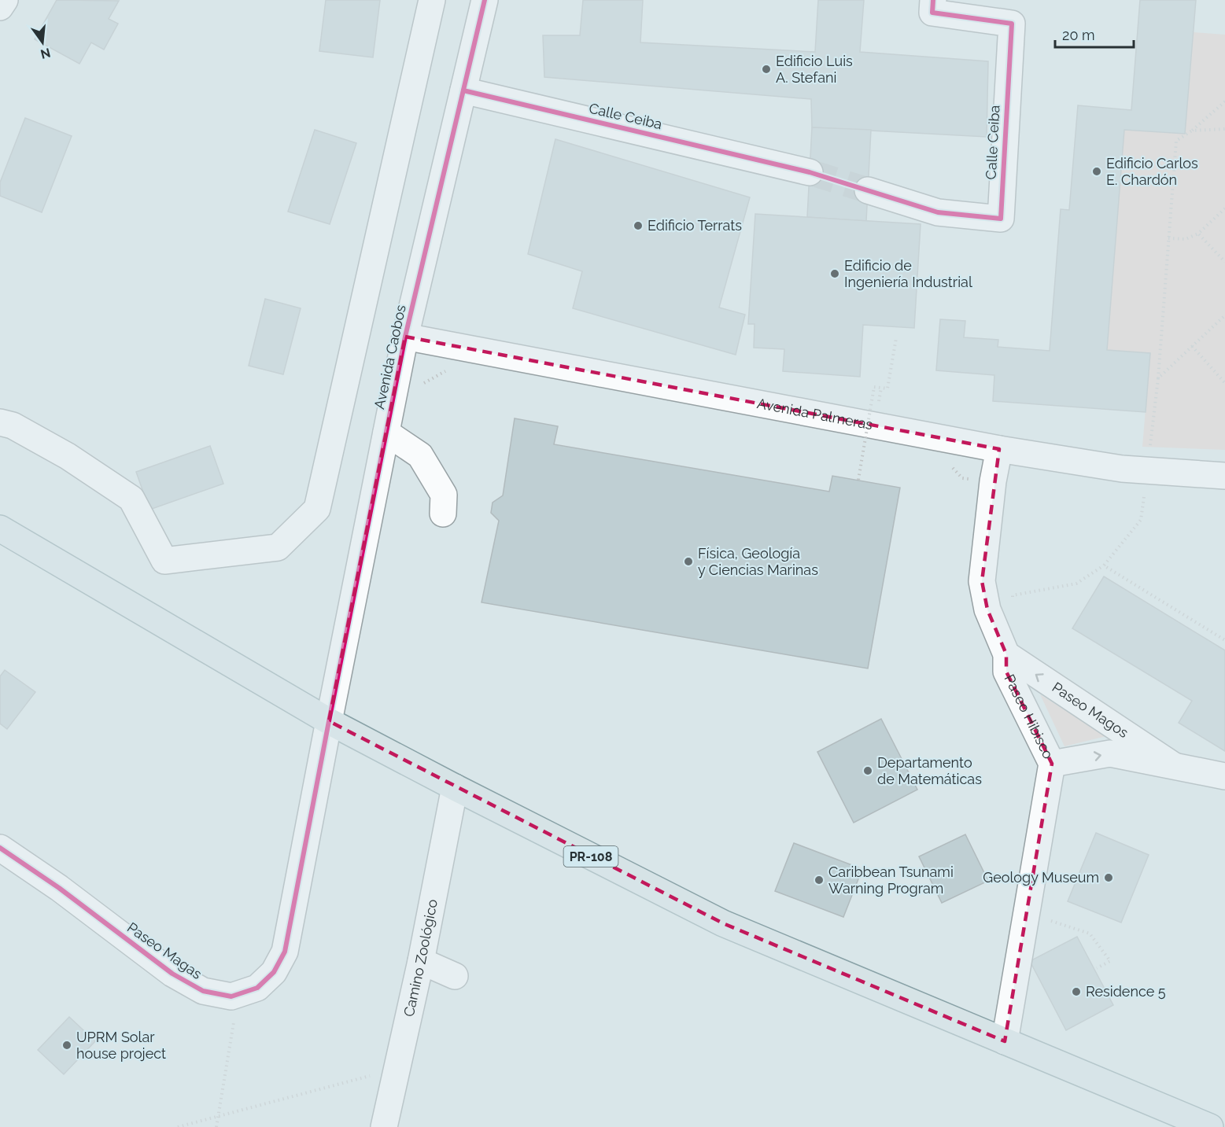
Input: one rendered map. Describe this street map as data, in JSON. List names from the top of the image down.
{
  "streets": {
    "main road": ["PR-108"],
    "street": [
      "Calle Ceiba",
      "Avenida Caobos",
      "Avenida Palmeras",
      "Paseo Magos",
      "Paseo Hibisco",
      "Paseo Magas",
      "Camino Zoológico"
    ]
  },
  "crossings": [
    ["Calle Ceiba", "Avenida Caobos"],
    ["Avenida Caobos", "Avenida Palmeras"],
    ["Avenida Caobos", "PR-108"],
    ["Avenida Caobos", "Paseo Magas"],
    ["Avenida Palmeras", "Paseo Hibisco"],
    ["Paseo Magos", "Paseo Hibisco"],
    ["Paseo Hibisco", "PR-108"],
    ["PR-108", "Paseo Magas"],
    ["PR-108", "Camino Zoológico"]
  ],
  "places": [
    "Edificio Luis A. Stefani",
    "Edificio Carlos E. Chardón",
    "Edificio Terrats",
    "Edificio de Ingeniería Industrial",
    "Física, Geología y Ciencias Marinas",
    "Departamento de Matemáticas",
    "Geology Museum",
    "Caribbean Tsunami Warning Program",
    "Residence 5",
    "UPRM Solar house project"
  ],
  "scale_bar": "20 m",
  "north": "bottom"
}
